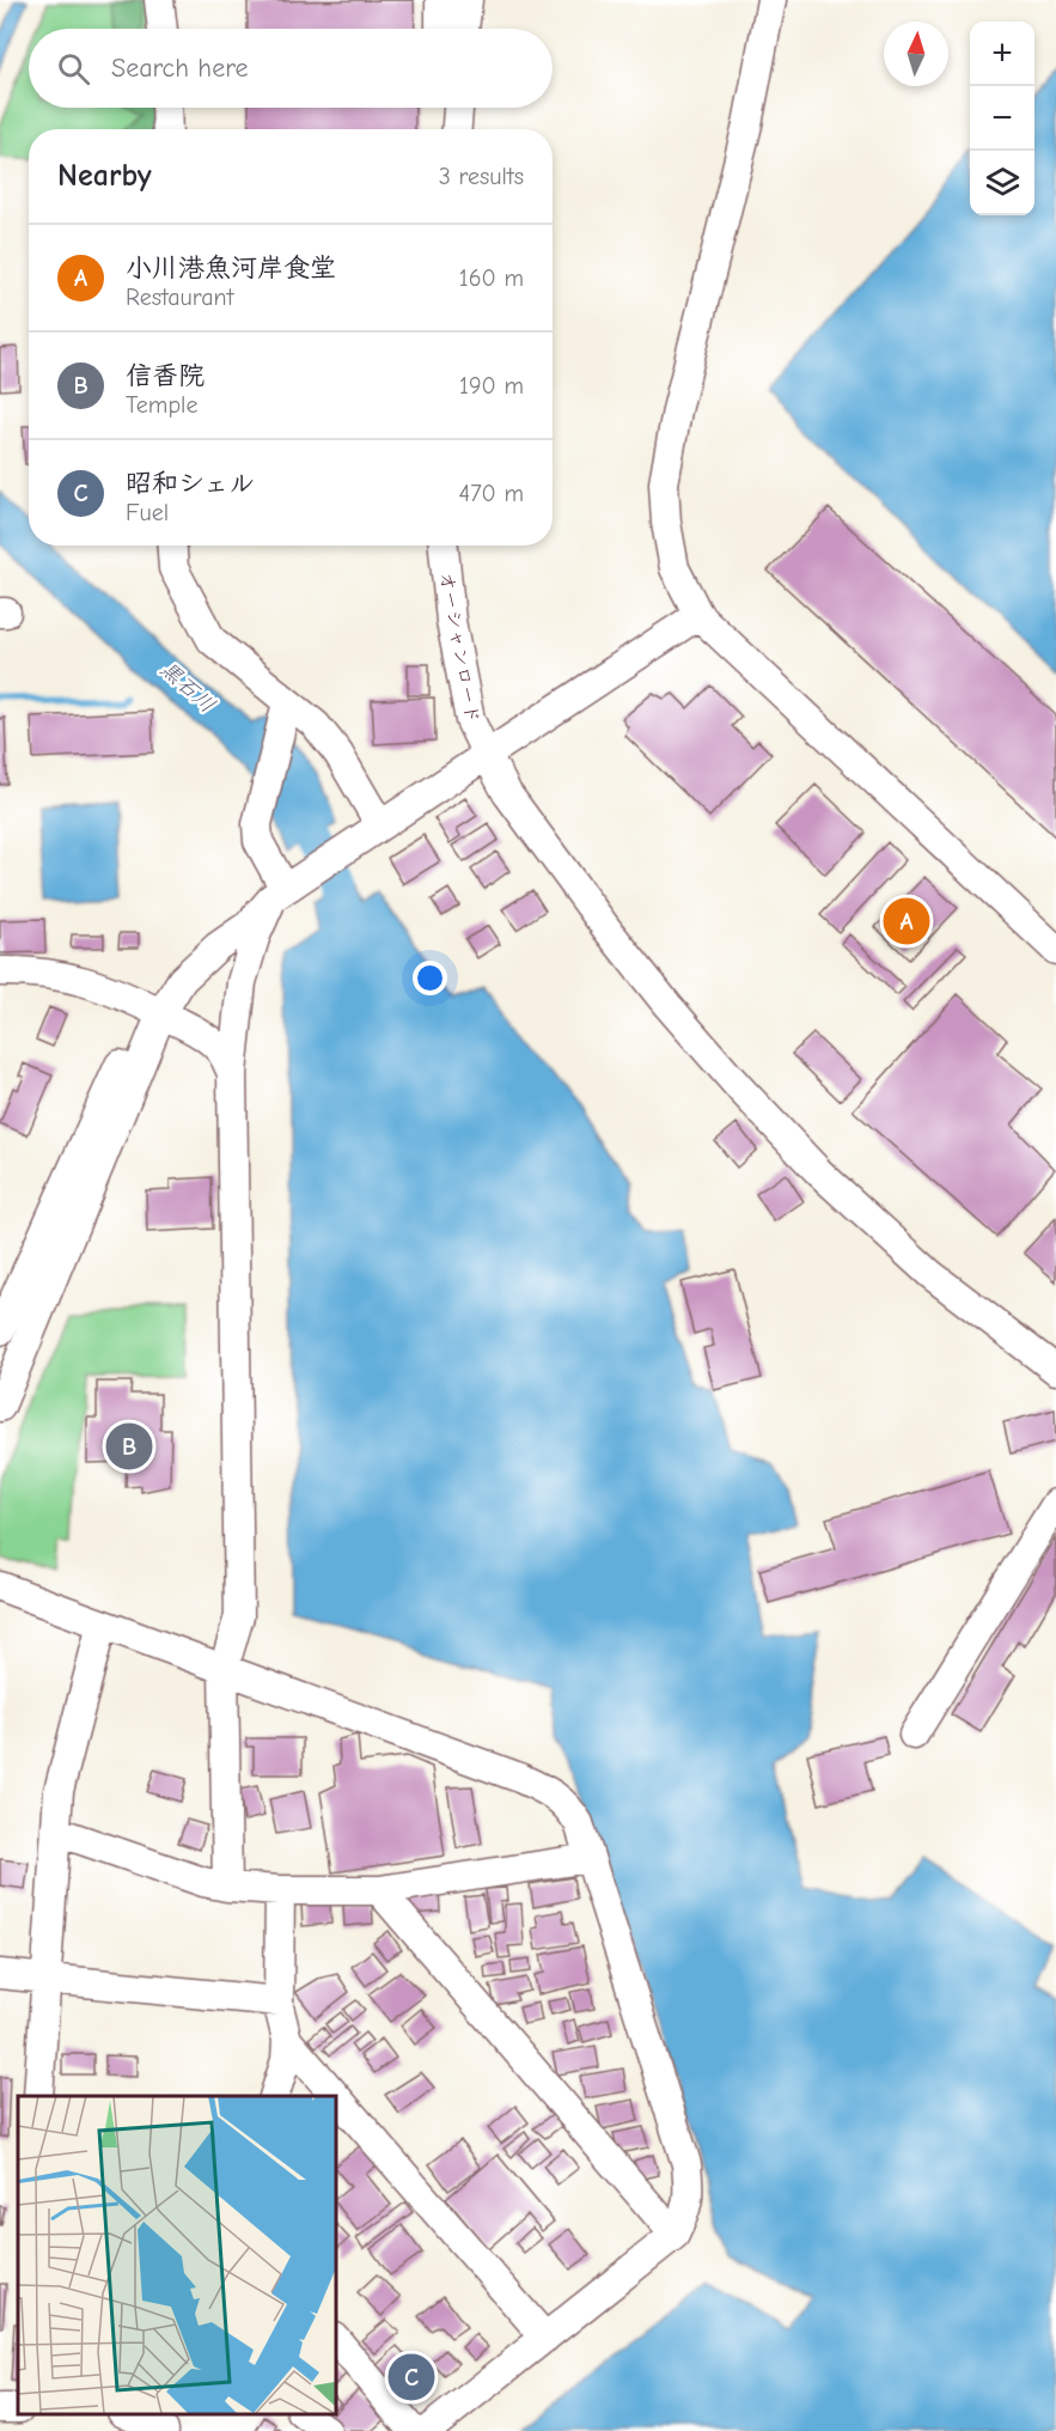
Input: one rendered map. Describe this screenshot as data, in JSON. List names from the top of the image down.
{
  "streets": {
    "street": ["オーシャンロード"]
  },
  "water": ["黒石川"],
  "north": "top",
  "page": {
    "map_buttons": ["+", "−"],
    "search": "Search here",
    "heading": ["Nearby", "3 results"],
    "list": [
      {
        "mark": "A",
        "name": "小川港魚河岸食堂",
        "note": "Restaurant",
        "value": "160 m"
      },
      {
        "mark": "B",
        "name": "信香院",
        "note": "Temple",
        "value": "190 m"
      },
      {
        "mark": "C",
        "name": "昭和シェル",
        "note": "Fuel",
        "value": "470 m"
      }
    ],
    "pins": ["A", "B", "C"]
  }
}
